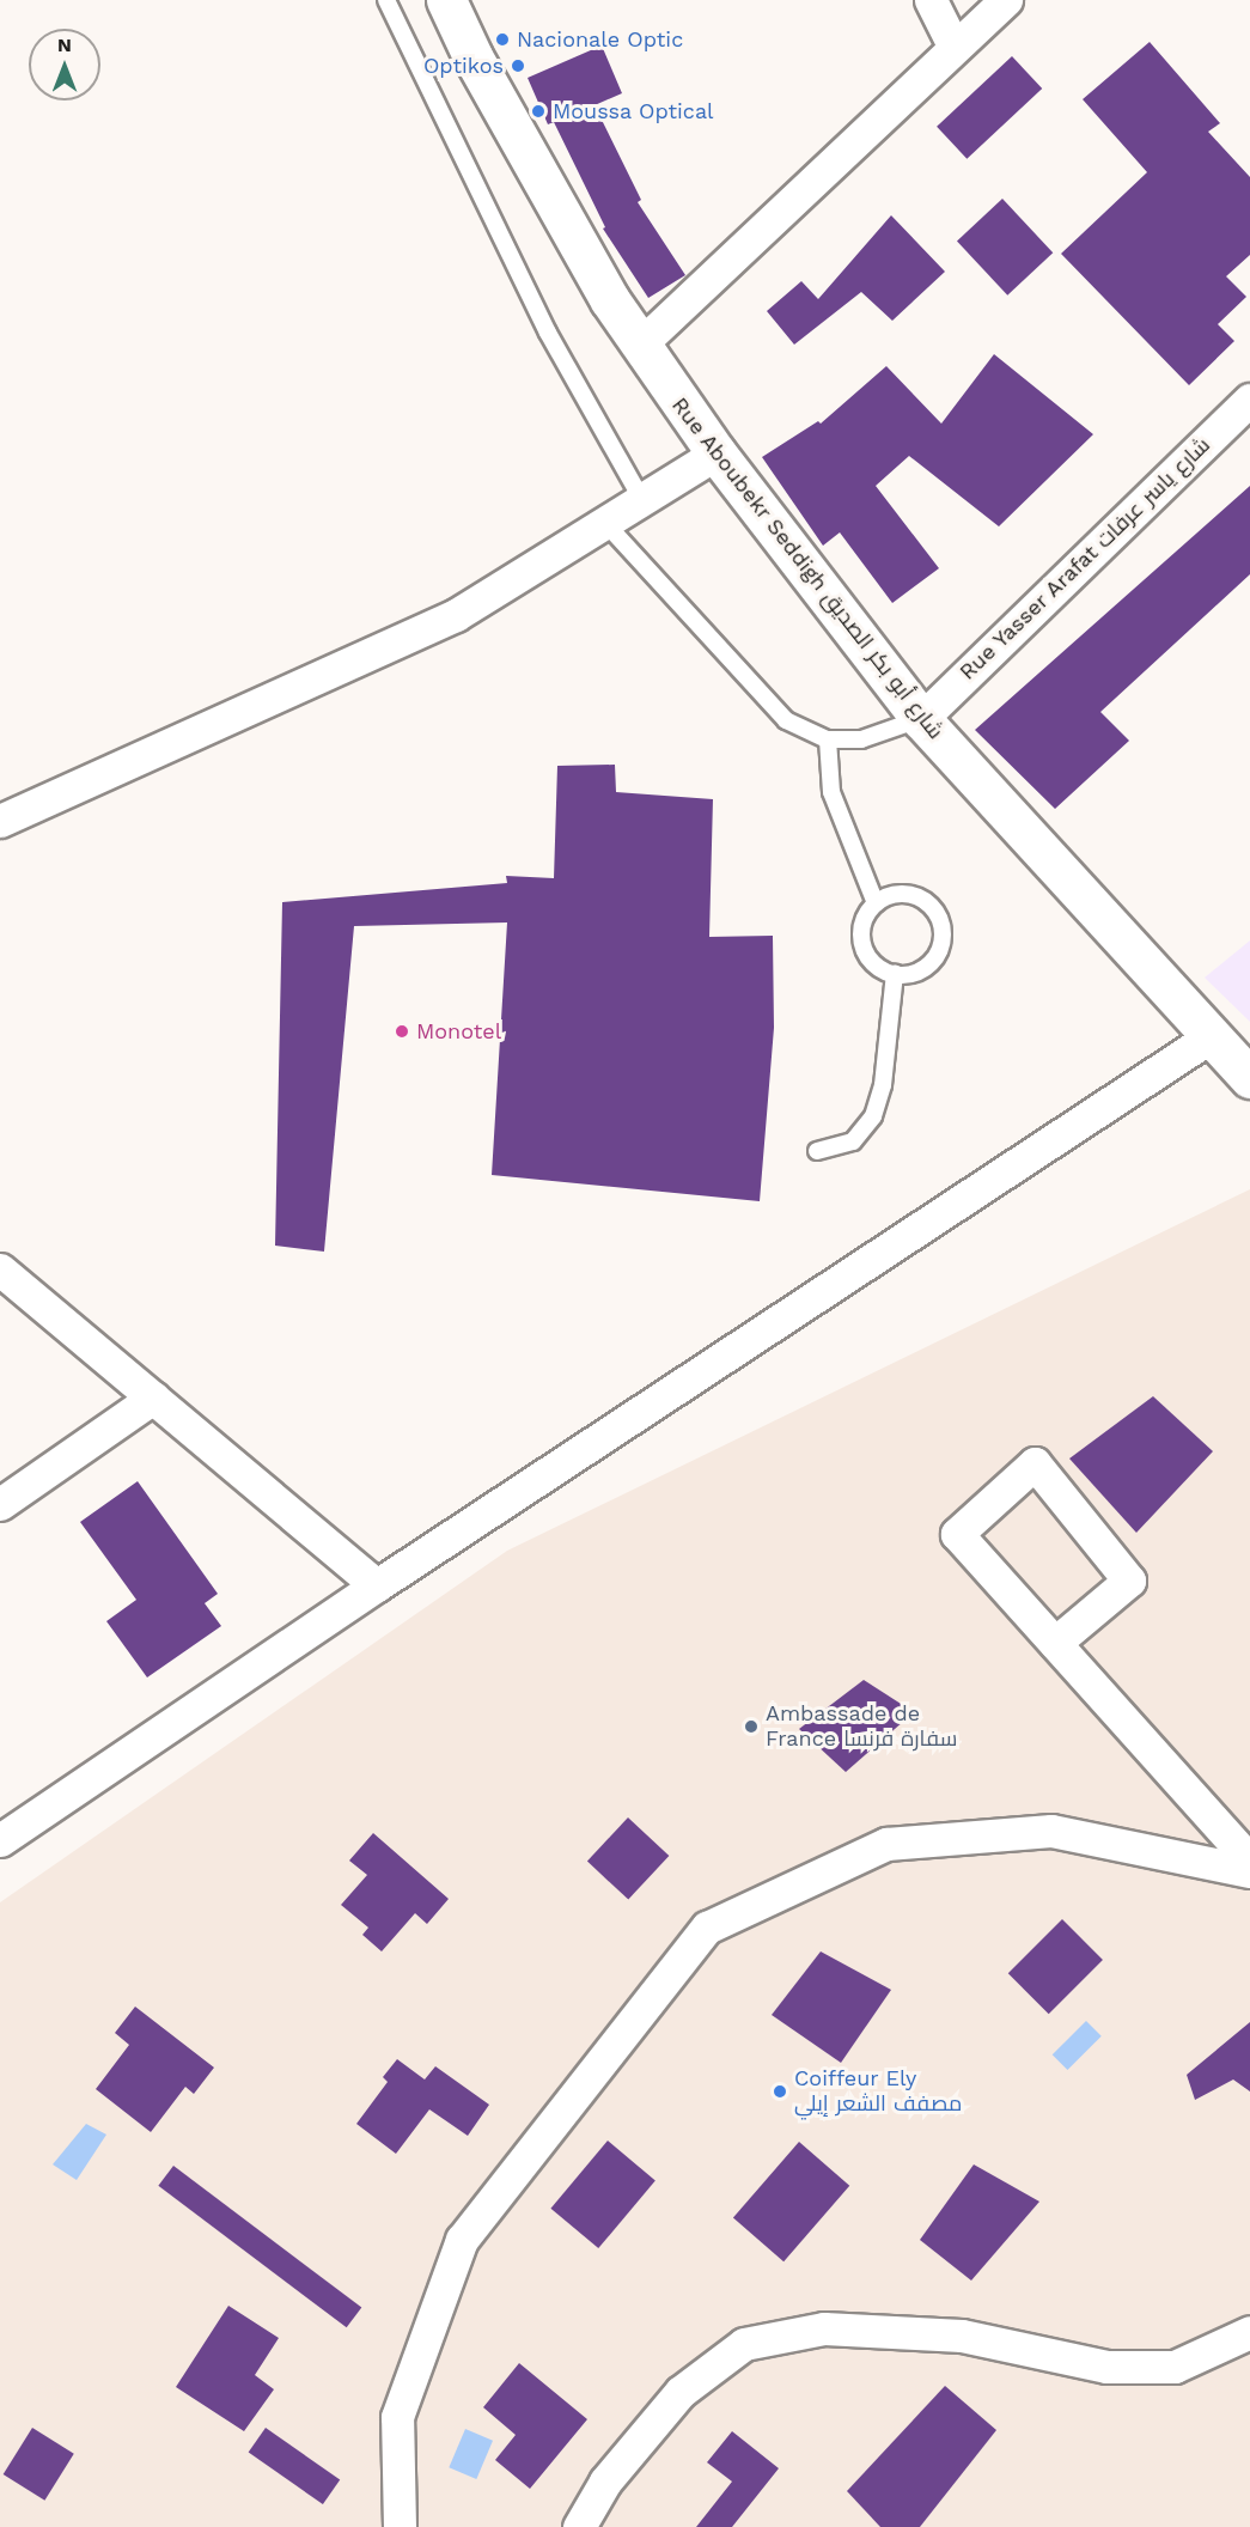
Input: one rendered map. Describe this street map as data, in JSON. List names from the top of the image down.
{
  "streets": {
    "street": ["Rue Yasser Arafat شارع ياسر عرفات", "Rue Aboubekr Seddigh شارع أبو بكر الصديق"]
  },
  "crossings": [
    ["Rue Yasser Arafat شارع ياسر عرفات", "Rue Aboubekr Seddigh شارع أبو بكر الصديق"]
  ],
  "places": [
    "Nacionale Optic",
    "Optikos",
    "Moussa Optical",
    "Monotel",
    "Ambassade de France سفارة فرنسا",
    "Coiffeur Ely مصفف الشعر إيلي"
  ],
  "north": "top"
}
